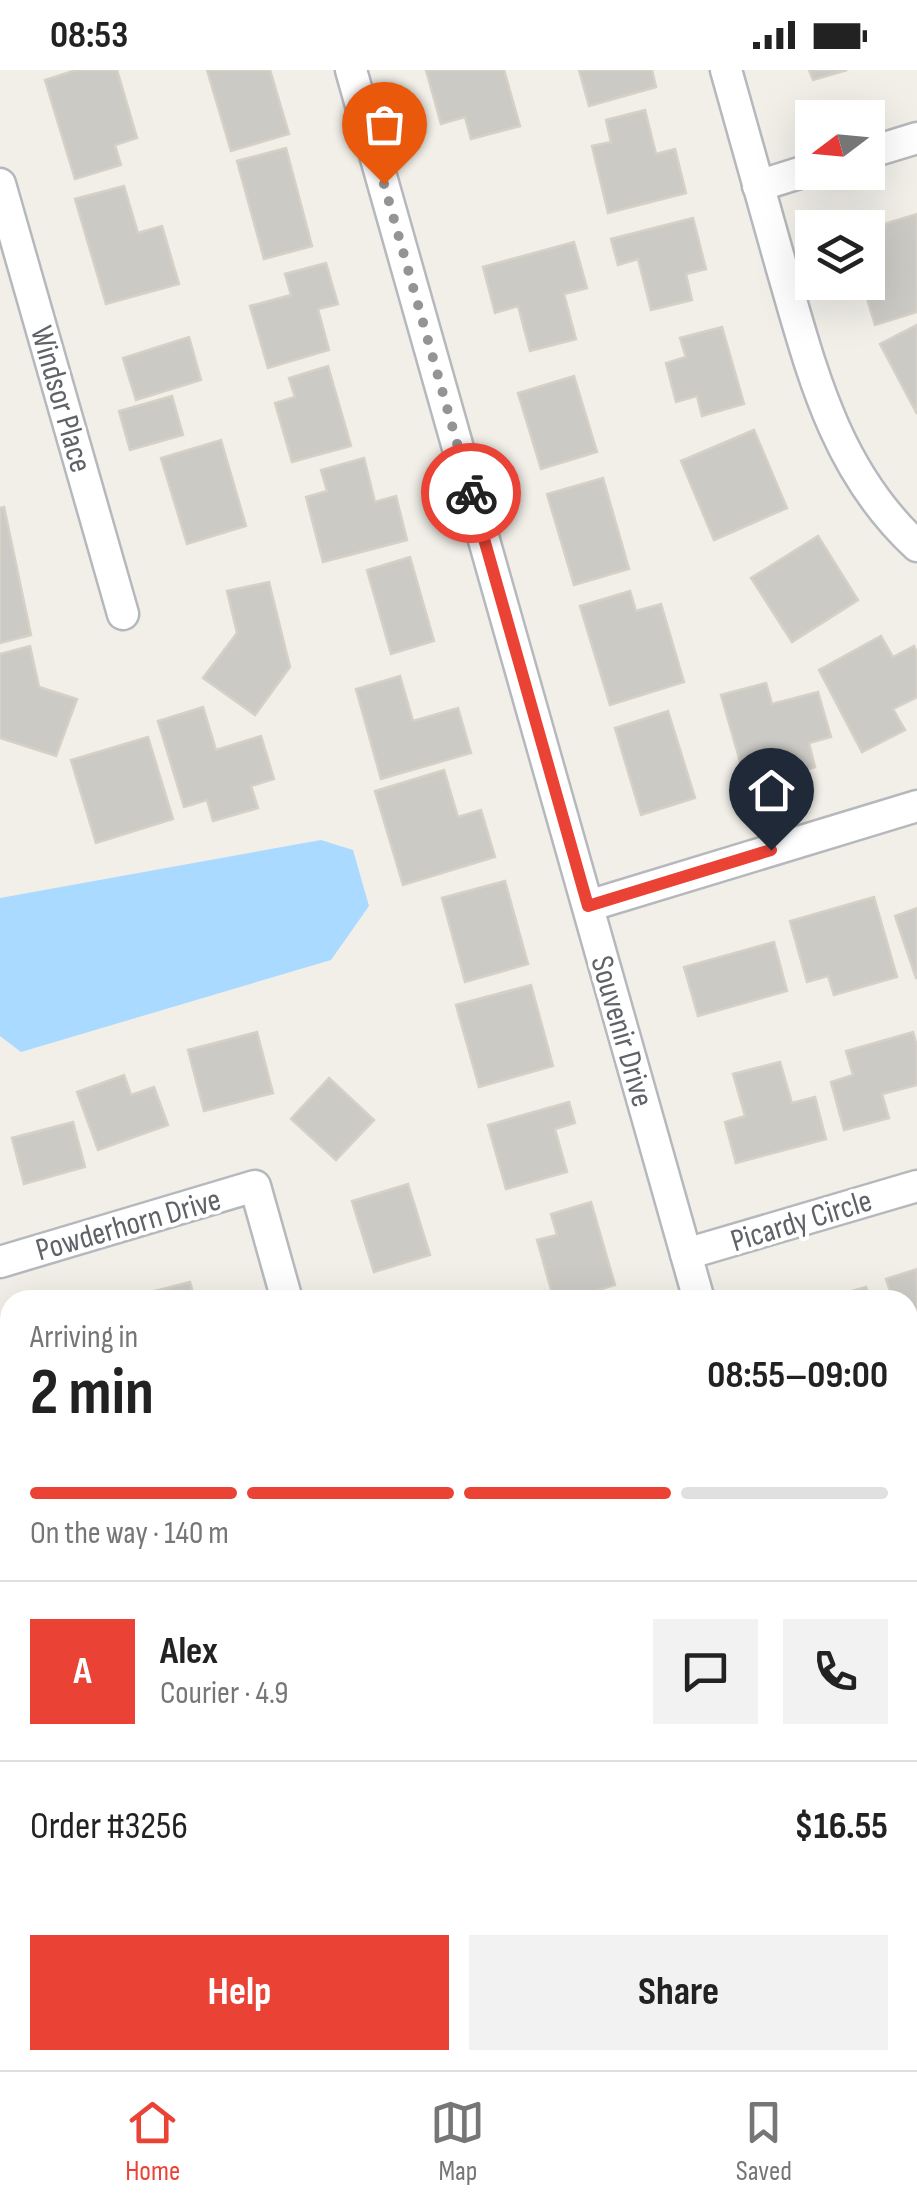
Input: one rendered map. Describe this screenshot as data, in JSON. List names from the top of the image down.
{
  "streets": {
    "street": [
      "Windsor Place",
      "Souvenir Drive",
      "Picardy Circle",
      "Powderhorn Drive"
    ]
  },
  "crossings": [
    ["Souvenir Drive", "Picardy Circle"]
  ],
  "north": "left",
  "page": {
    "status": "08:53",
    "heading": ["2 min", "Arriving in", "08:55–09:00"],
    "panel": [
      "Alex",
      "Courier · 4.9",
      "Order #3256",
      "$16.55"
    ],
    "bar": "On the way · 140 m",
    "round": "A",
    "buttons": ["Help", "Share"],
    "tabs": ["Home", "Map", "Saved"]
  }
}
